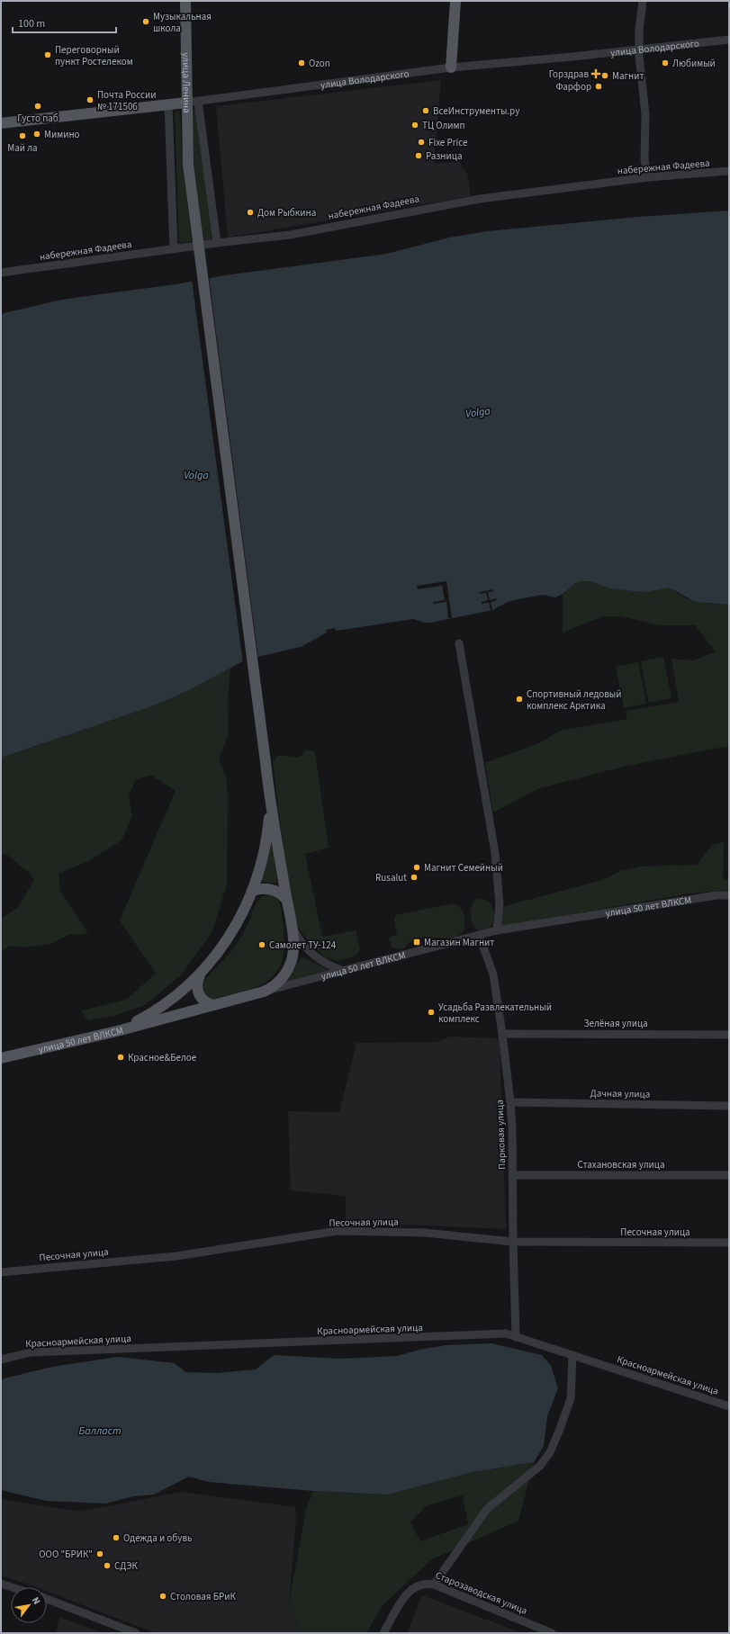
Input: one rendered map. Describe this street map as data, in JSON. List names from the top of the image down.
{
  "streets": {
    "main road": ["улица Володарского", "улица Ленина", "улица 50 лет ВЛКСМ"],
    "street": [
      "набережная Фадеева",
      "Зелёная улица",
      "Дачная улица",
      "Парковая улица",
      "Стахановская улица",
      "Песочная улица",
      "Красноармейская улица",
      "Старозаводская улица"
    ]
  },
  "crossings": [
    ["улица Володарского", "улица Ленина"],
    ["улица 50 лет ВЛКСМ", "Парковая улица"],
    ["Зелёная улица", "Парковая улица"],
    ["Дачная улица", "Парковая улица"],
    ["Парковая улица", "Стахановская улица"],
    ["Парковая улица", "Песочная улица"],
    ["Парковая улица", "Красноармейская улица"]
  ],
  "water": ["Volga", "Балласт"],
  "places": {
    "other": [
      "Музыкальная школа",
      "Переговорный пункт Ростелеком",
      "Ozon",
      "Любимый",
      "Магнит",
      "Фарфор",
      "Почта России № 171506",
      "Густо паб",
      "ВсеИнструменты.ру",
      "ТЦ Олимп",
      "Мимино",
      "Май ла",
      "Fixe Price",
      "Разница",
      "Дом Рыбкина",
      "Спортивный ледовый комплекс Арктика",
      "Магнит Семейный",
      "Rusalut",
      "Самолет ТУ-124",
      "Усадьба Развлекательный комплекс",
      "Красное&Белое",
      "Одежда и обувь",
      "ООО \"БРИК\"",
      "СДЭК",
      "Столовая БРиК"
    ],
    "health": ["Горздрав"],
    "transit": ["Магазин Магнит"]
  },
  "scale_bar": "100 m",
  "north": "top right"
}
